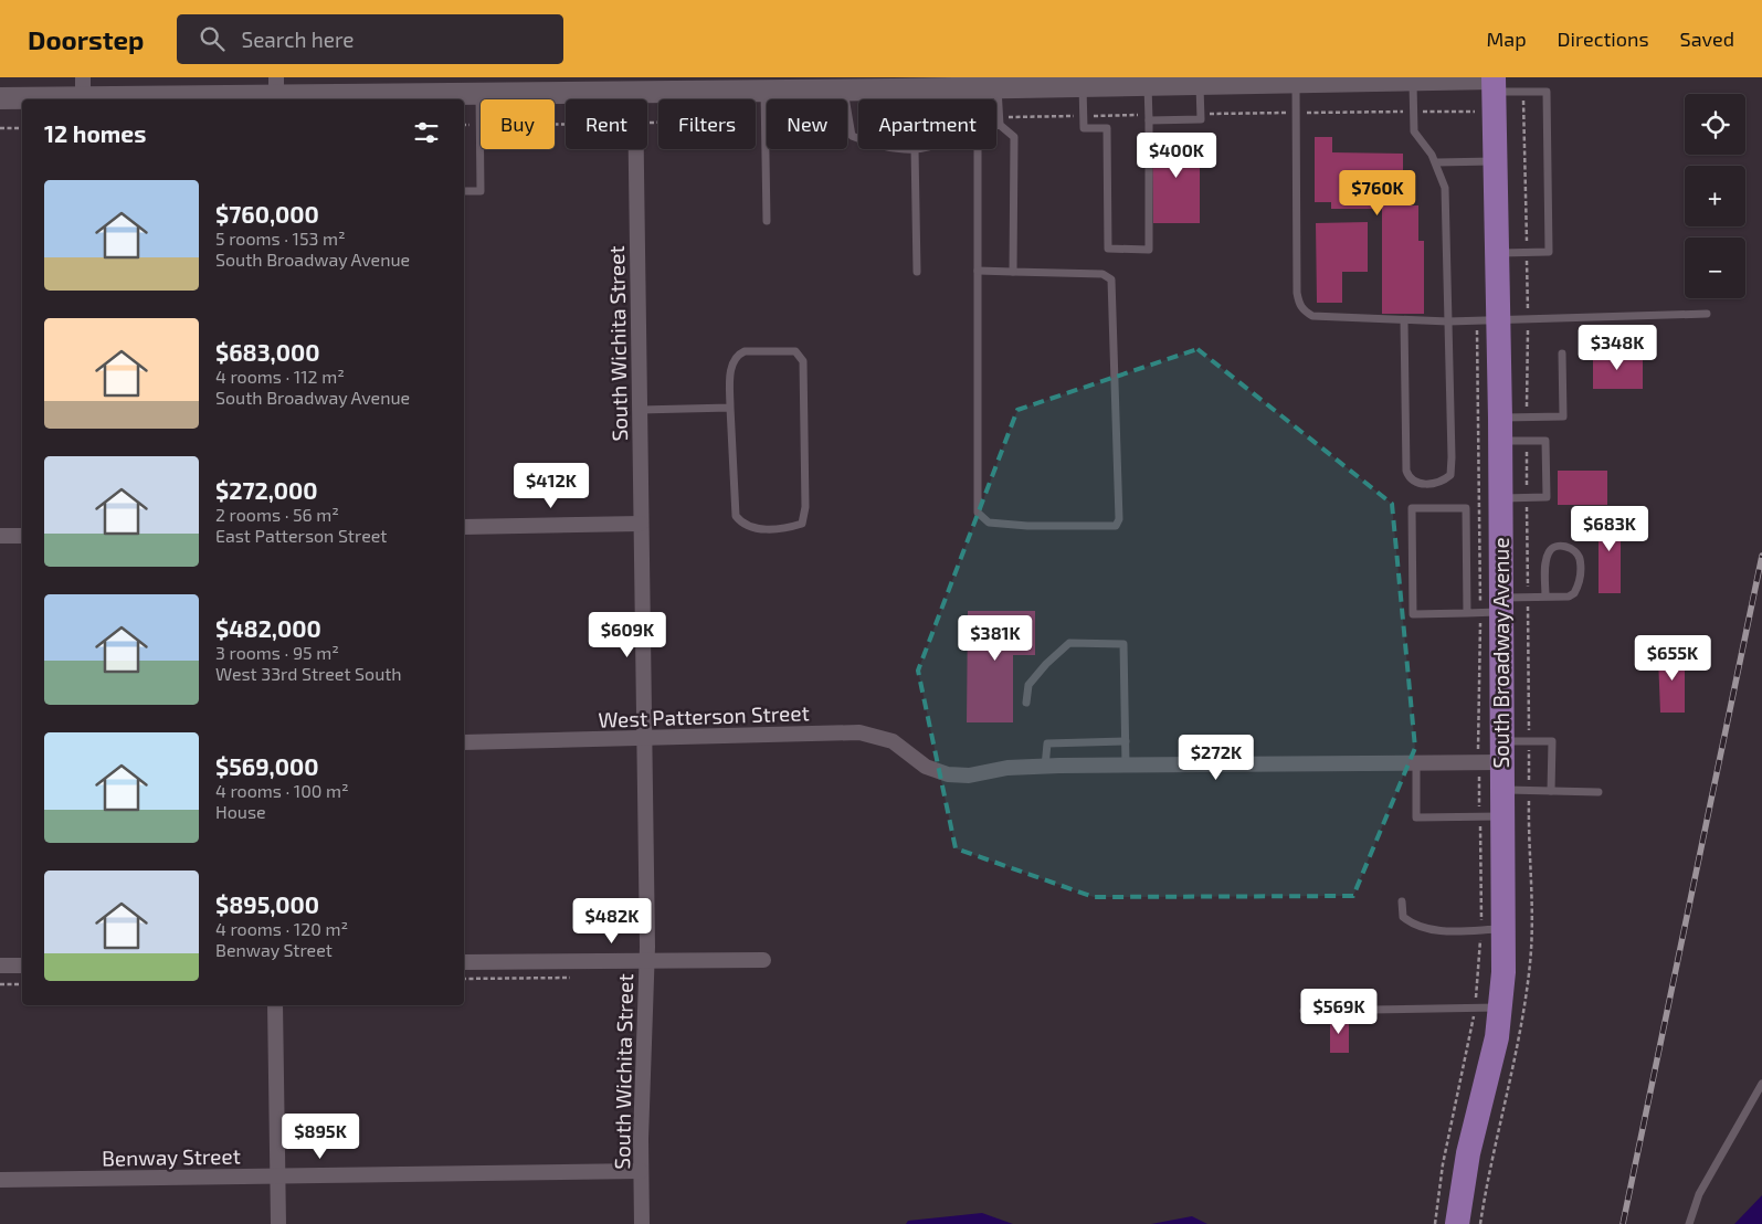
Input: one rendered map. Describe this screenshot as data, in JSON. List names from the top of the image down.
{
  "streets": {
    "main road": ["South Broadway Avenue"],
    "street": ["South Wichita Street", "West Patterson Street", "Benway Street"]
  },
  "crossings": [
    ["South Wichita Street", "West Patterson Street"],
    ["South Wichita Street", "Benway Street"]
  ],
  "page": {
    "header": "Doorstep",
    "search": "Search here",
    "nav": ["Map", "Directions", "Saved"],
    "map_buttons": ["+", "−"],
    "chip": [
      "Buy",
      "Rent",
      "Filters",
      "New",
      "Apartment"
    ],
    "heading": "12 homes",
    "price": [
      "$400K",
      "$760K",
      "$348K",
      "$412K",
      "$683K",
      "$609K",
      "$381K",
      "$655K",
      "$272K",
      "$482K",
      "$569K",
      "$895K"
    ],
    "list": [
      {
        "name": "$760,000",
        "note": "5 rooms · 153 m² · South Broadway Avenue"
      },
      {
        "name": "$683,000",
        "note": "4 rooms · 112 m² · South Broadway Avenue"
      },
      {
        "name": "$272,000",
        "note": "2 rooms · 56 m² · East Patterson Street"
      },
      {
        "name": "$482,000",
        "note": "3 rooms · 95 m² · West 33rd Street South"
      },
      {
        "name": "$569,000",
        "note": "4 rooms · 100 m² · House"
      },
      {
        "name": "$895,000",
        "note": "4 rooms · 120 m² · Benway Street"
      }
    ]
  }
}
